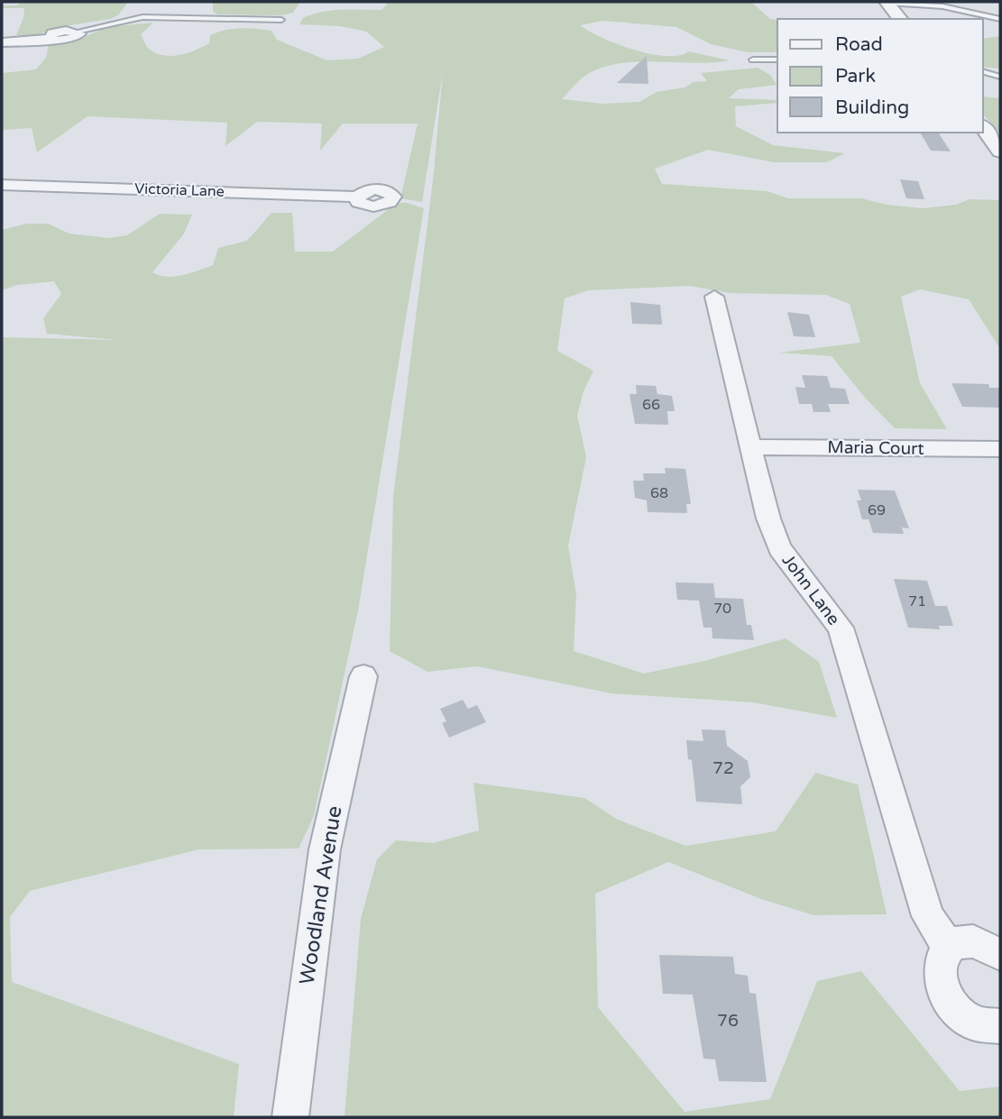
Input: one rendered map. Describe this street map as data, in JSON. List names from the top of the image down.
{
  "streets": {
    "street": [
      "Victoria Lane",
      "Maria Court",
      "John Lane",
      "Woodland Avenue"
    ]
  },
  "crossings": [
    ["Maria Court", "John Lane"]
  ],
  "house_numbers": [
    "66",
    "68",
    "69",
    "71",
    "70",
    "72",
    "76"
  ],
  "legend": ["Road", "Park", "Building"]
}
